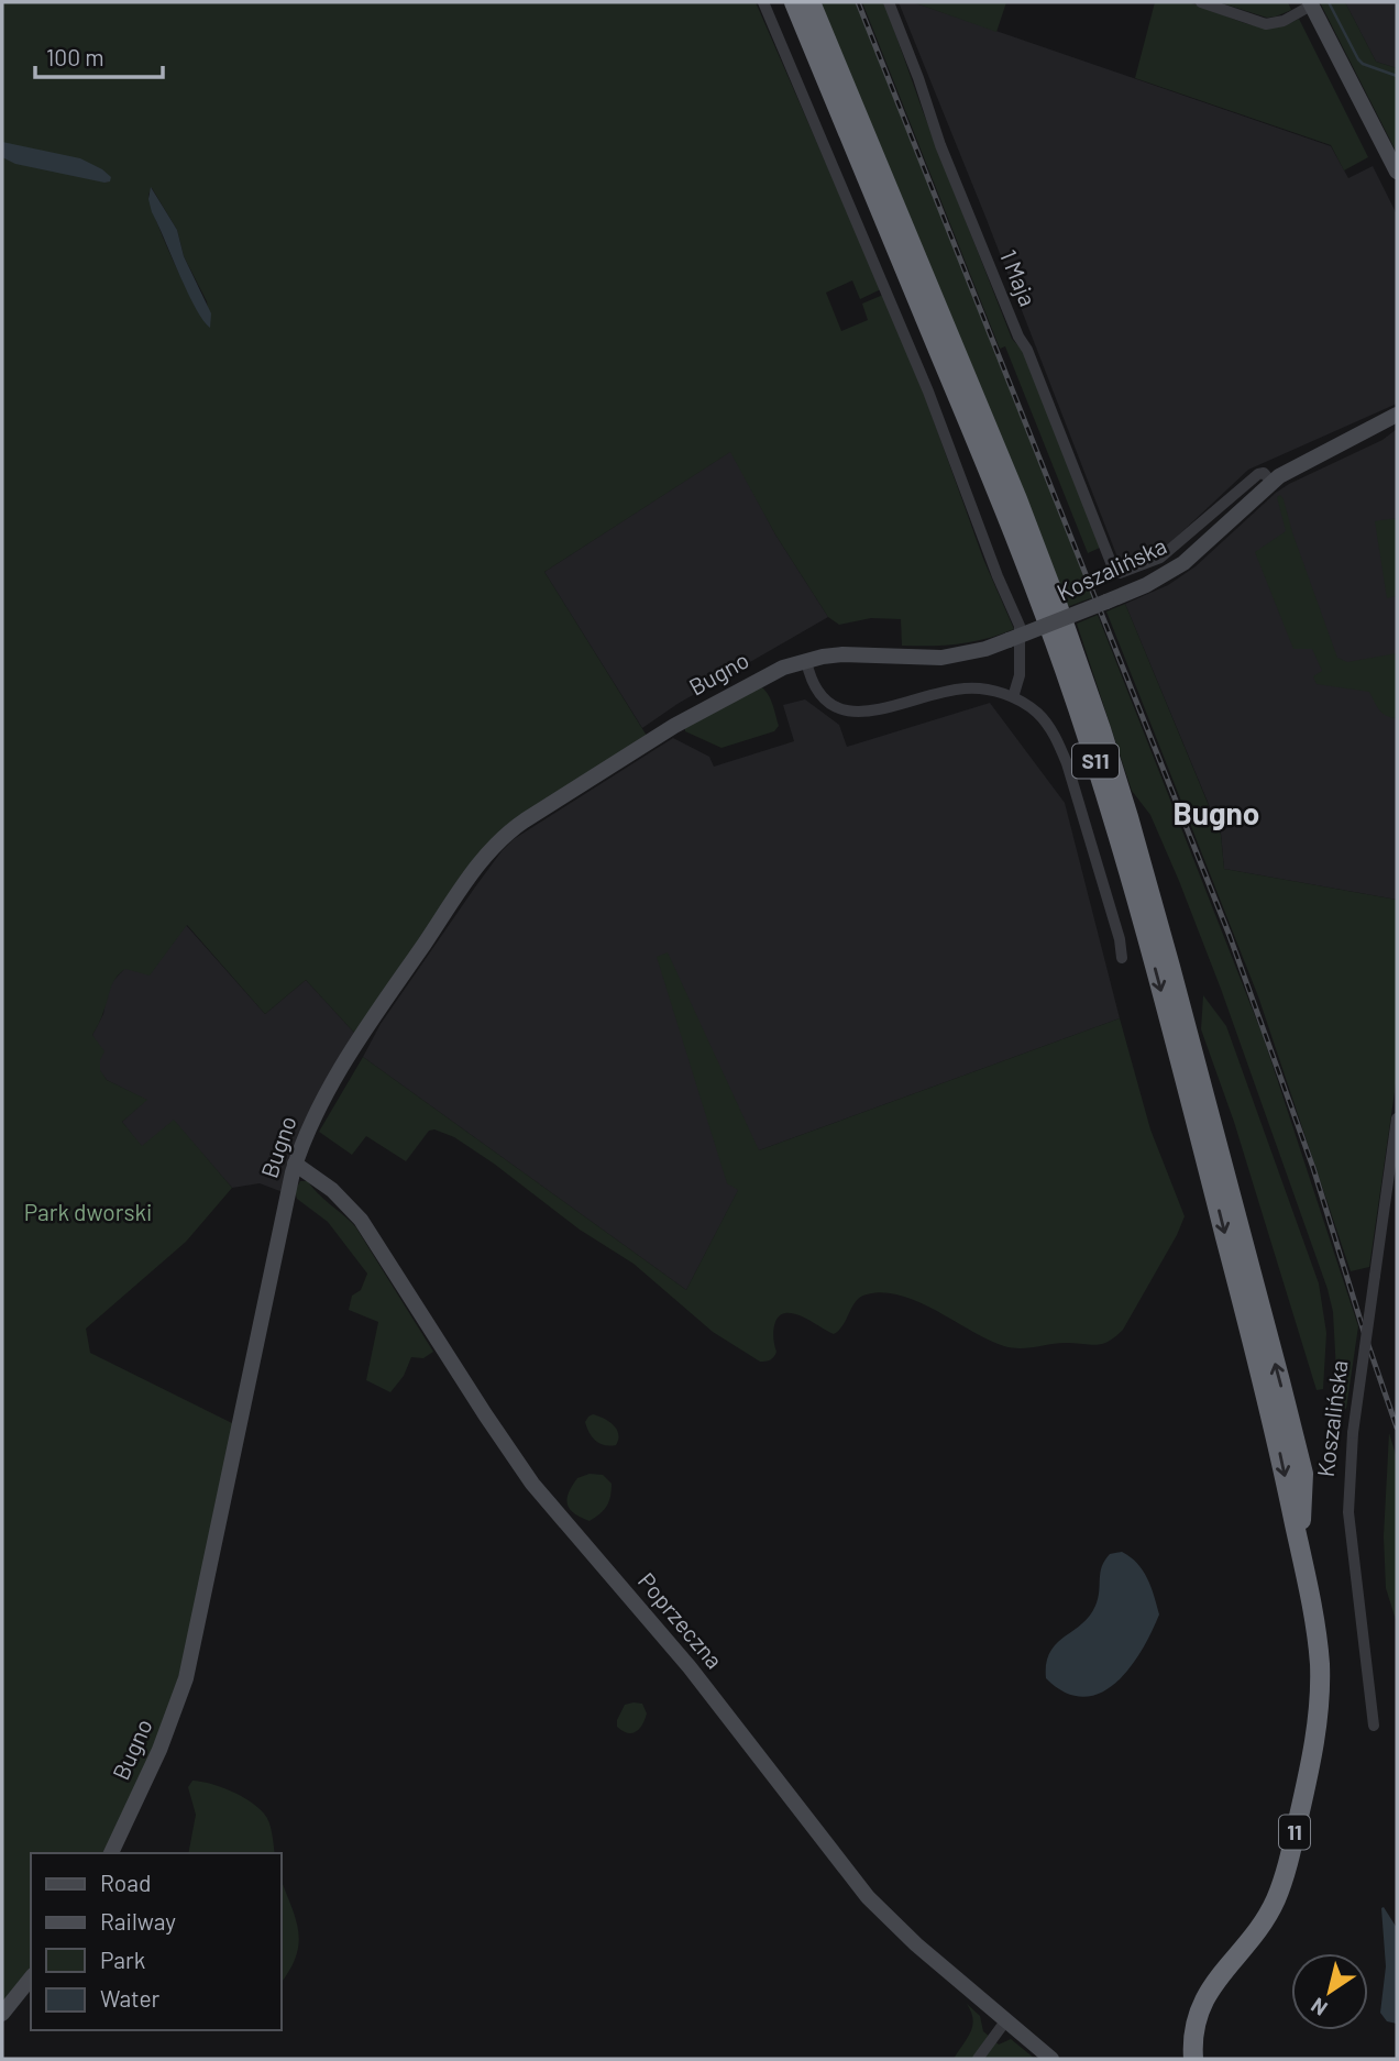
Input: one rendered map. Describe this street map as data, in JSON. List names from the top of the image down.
{
  "streets": {
    "highway": ["S11", "11"],
    "street": [
      "1 Maja",
      "Koszalińska",
      "Bugno",
      "Poprzeczna"
    ]
  },
  "crossings": [
    ["1 Maja", "Koszalińska"],
    ["Koszalińska", "Bugno"],
    ["Bugno", "Poprzeczna"],
    ["S11", "11"]
  ],
  "districts": ["Bugno"],
  "parks": ["Park dworski"],
  "legend": [
    "Road",
    "Railway",
    "Park",
    "Water"
  ],
  "scale_bar": "100 m",
  "north": "bottom left"
}
